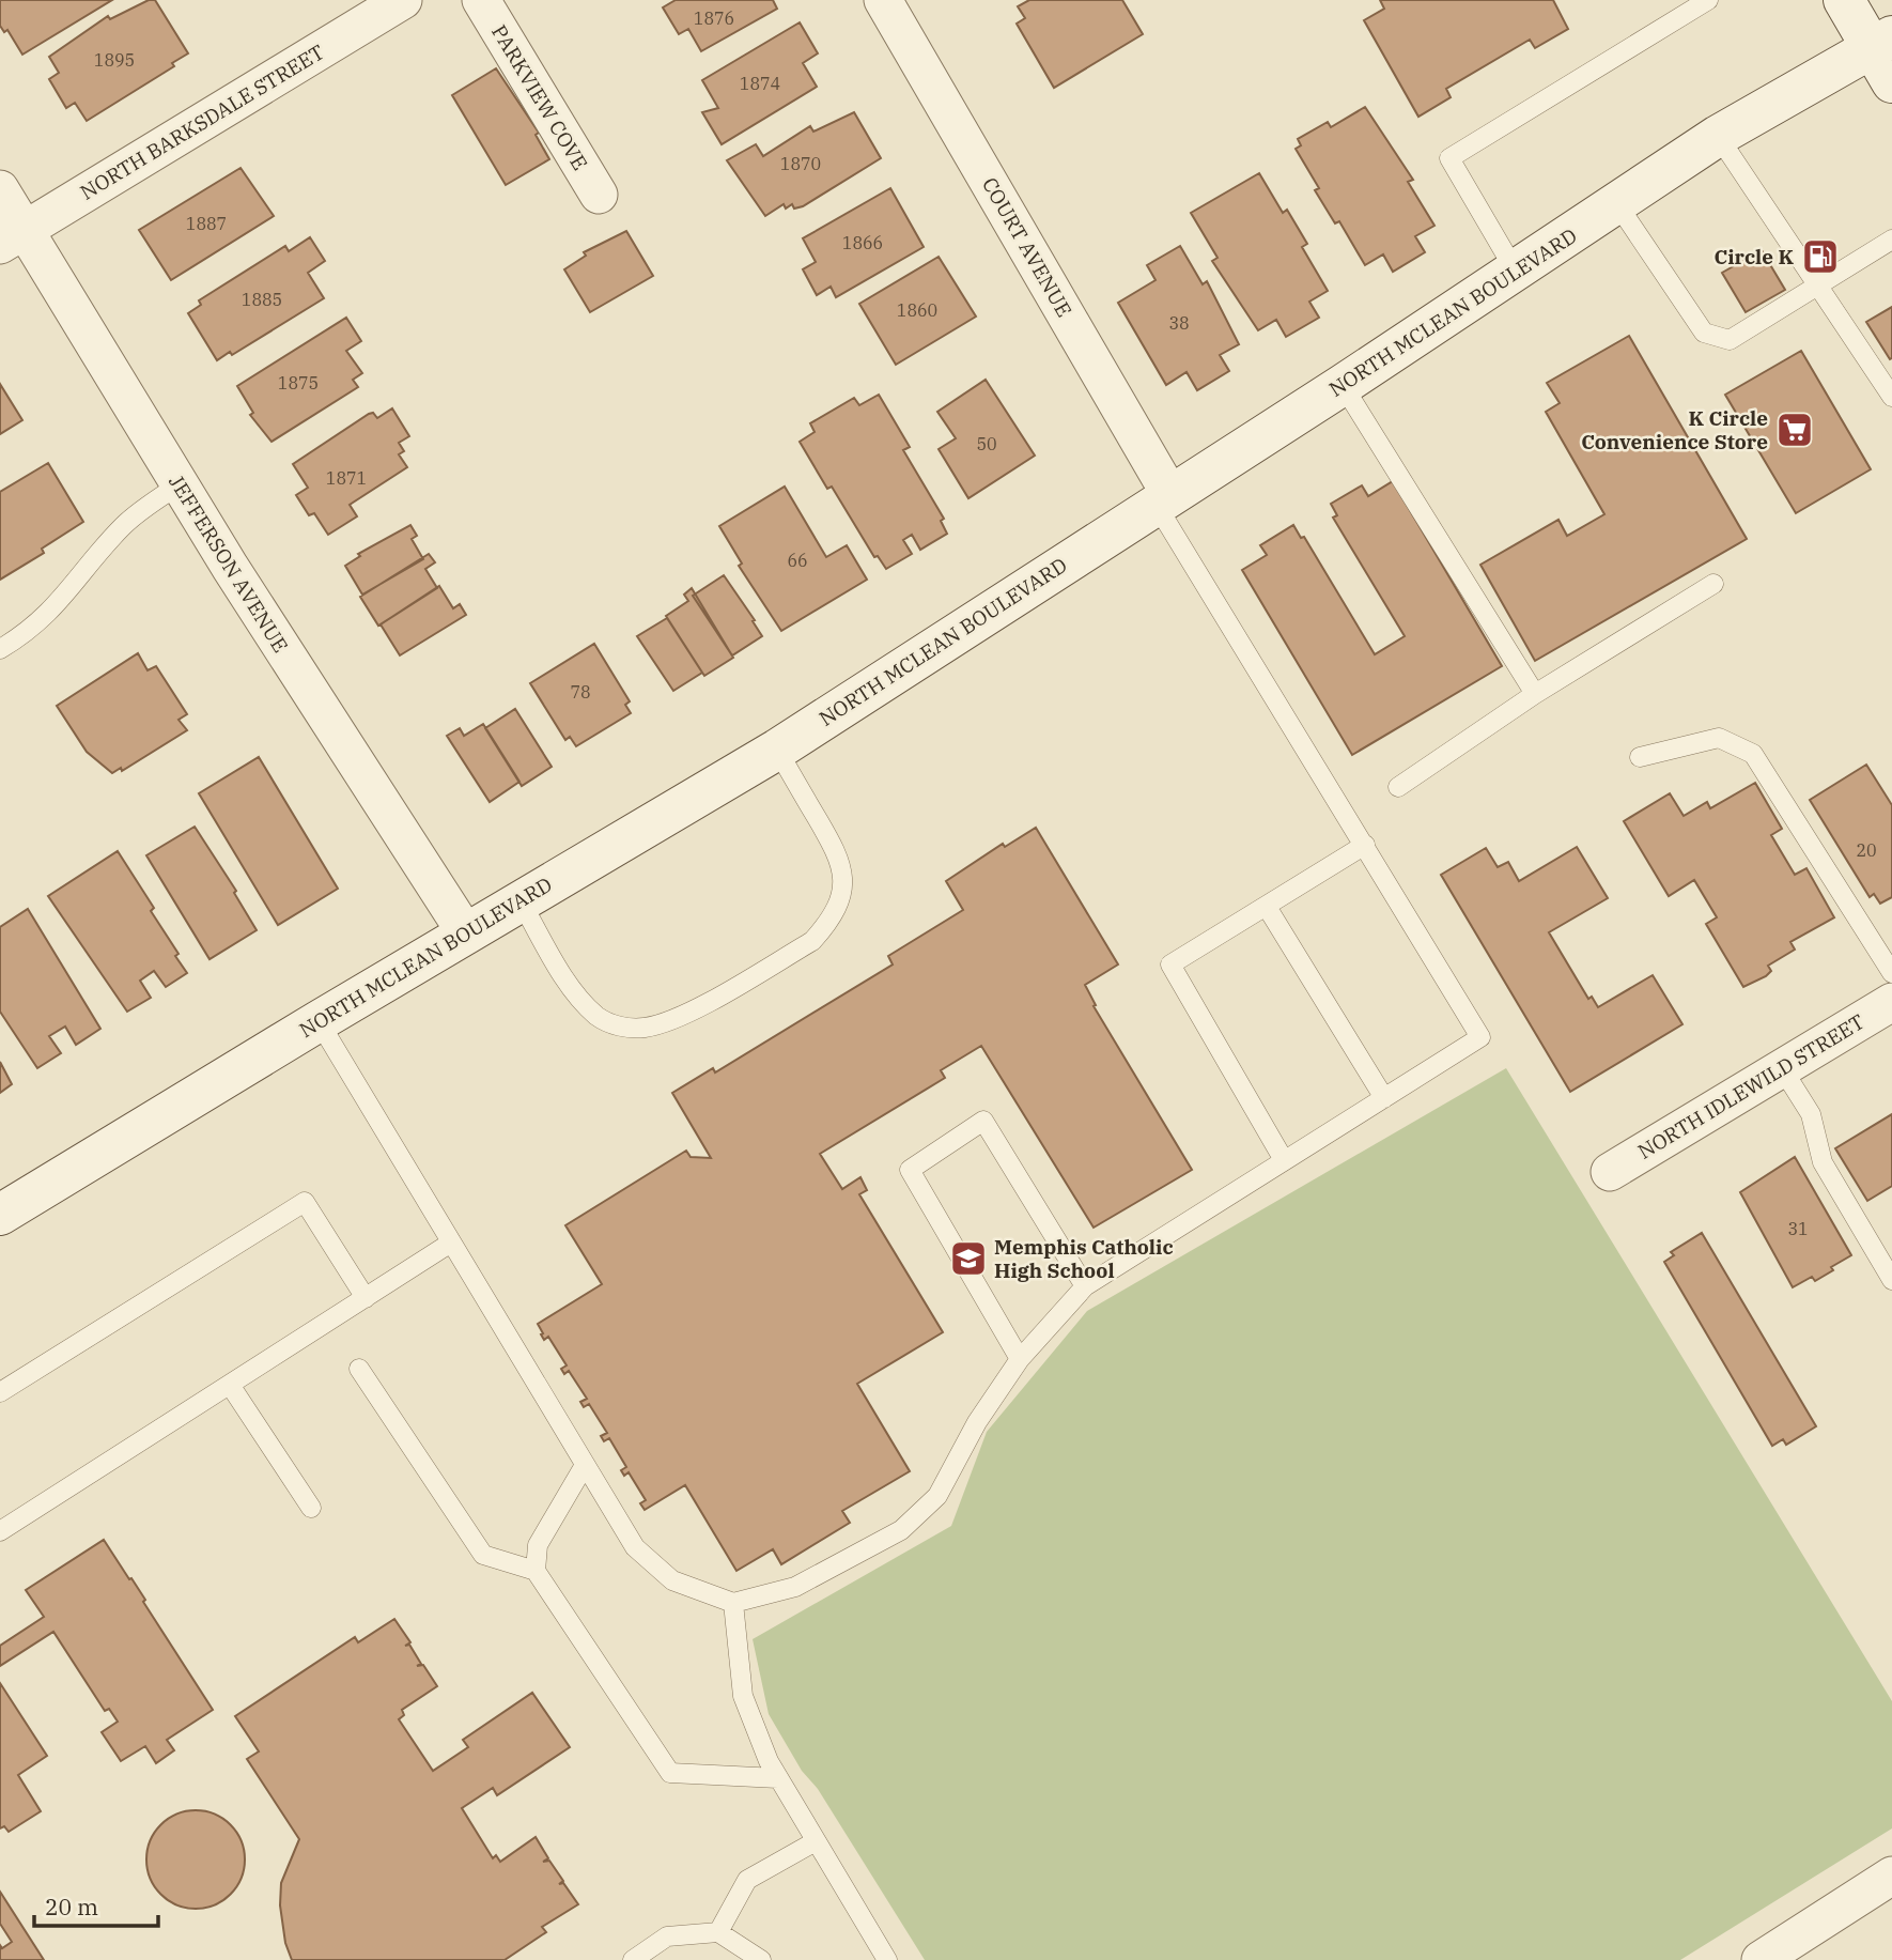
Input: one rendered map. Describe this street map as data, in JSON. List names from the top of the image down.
{
  "streets": {
    "main road": ["NORTH MCLEAN BOULEVARD"],
    "street": [
      "PARKVIEW COVE",
      "NORTH BARKSDALE STREET",
      "COURT AVENUE",
      "JEFFERSON AVENUE",
      "NORTH IDLEWILD STREET"
    ]
  },
  "crossings": [
    ["NORTH BARKSDALE STREET", "JEFFERSON AVENUE"],
    ["COURT AVENUE", "NORTH MCLEAN BOULEVARD"],
    ["NORTH MCLEAN BOULEVARD", "JEFFERSON AVENUE"]
  ],
  "places": {
    "fuel station": ["Circle K"],
    "supermarket": ["K Circle Convenience Store"],
    "school or university": ["Memphis Catholic High School"]
  },
  "house_numbers": [
    "1876",
    "1895",
    "1874",
    "1870",
    "1887",
    "1866",
    "1885",
    "1860",
    "38",
    "1875",
    "50",
    "1871",
    "66",
    "78",
    "20",
    "31"
  ],
  "scale_bar": "20 m"
}
